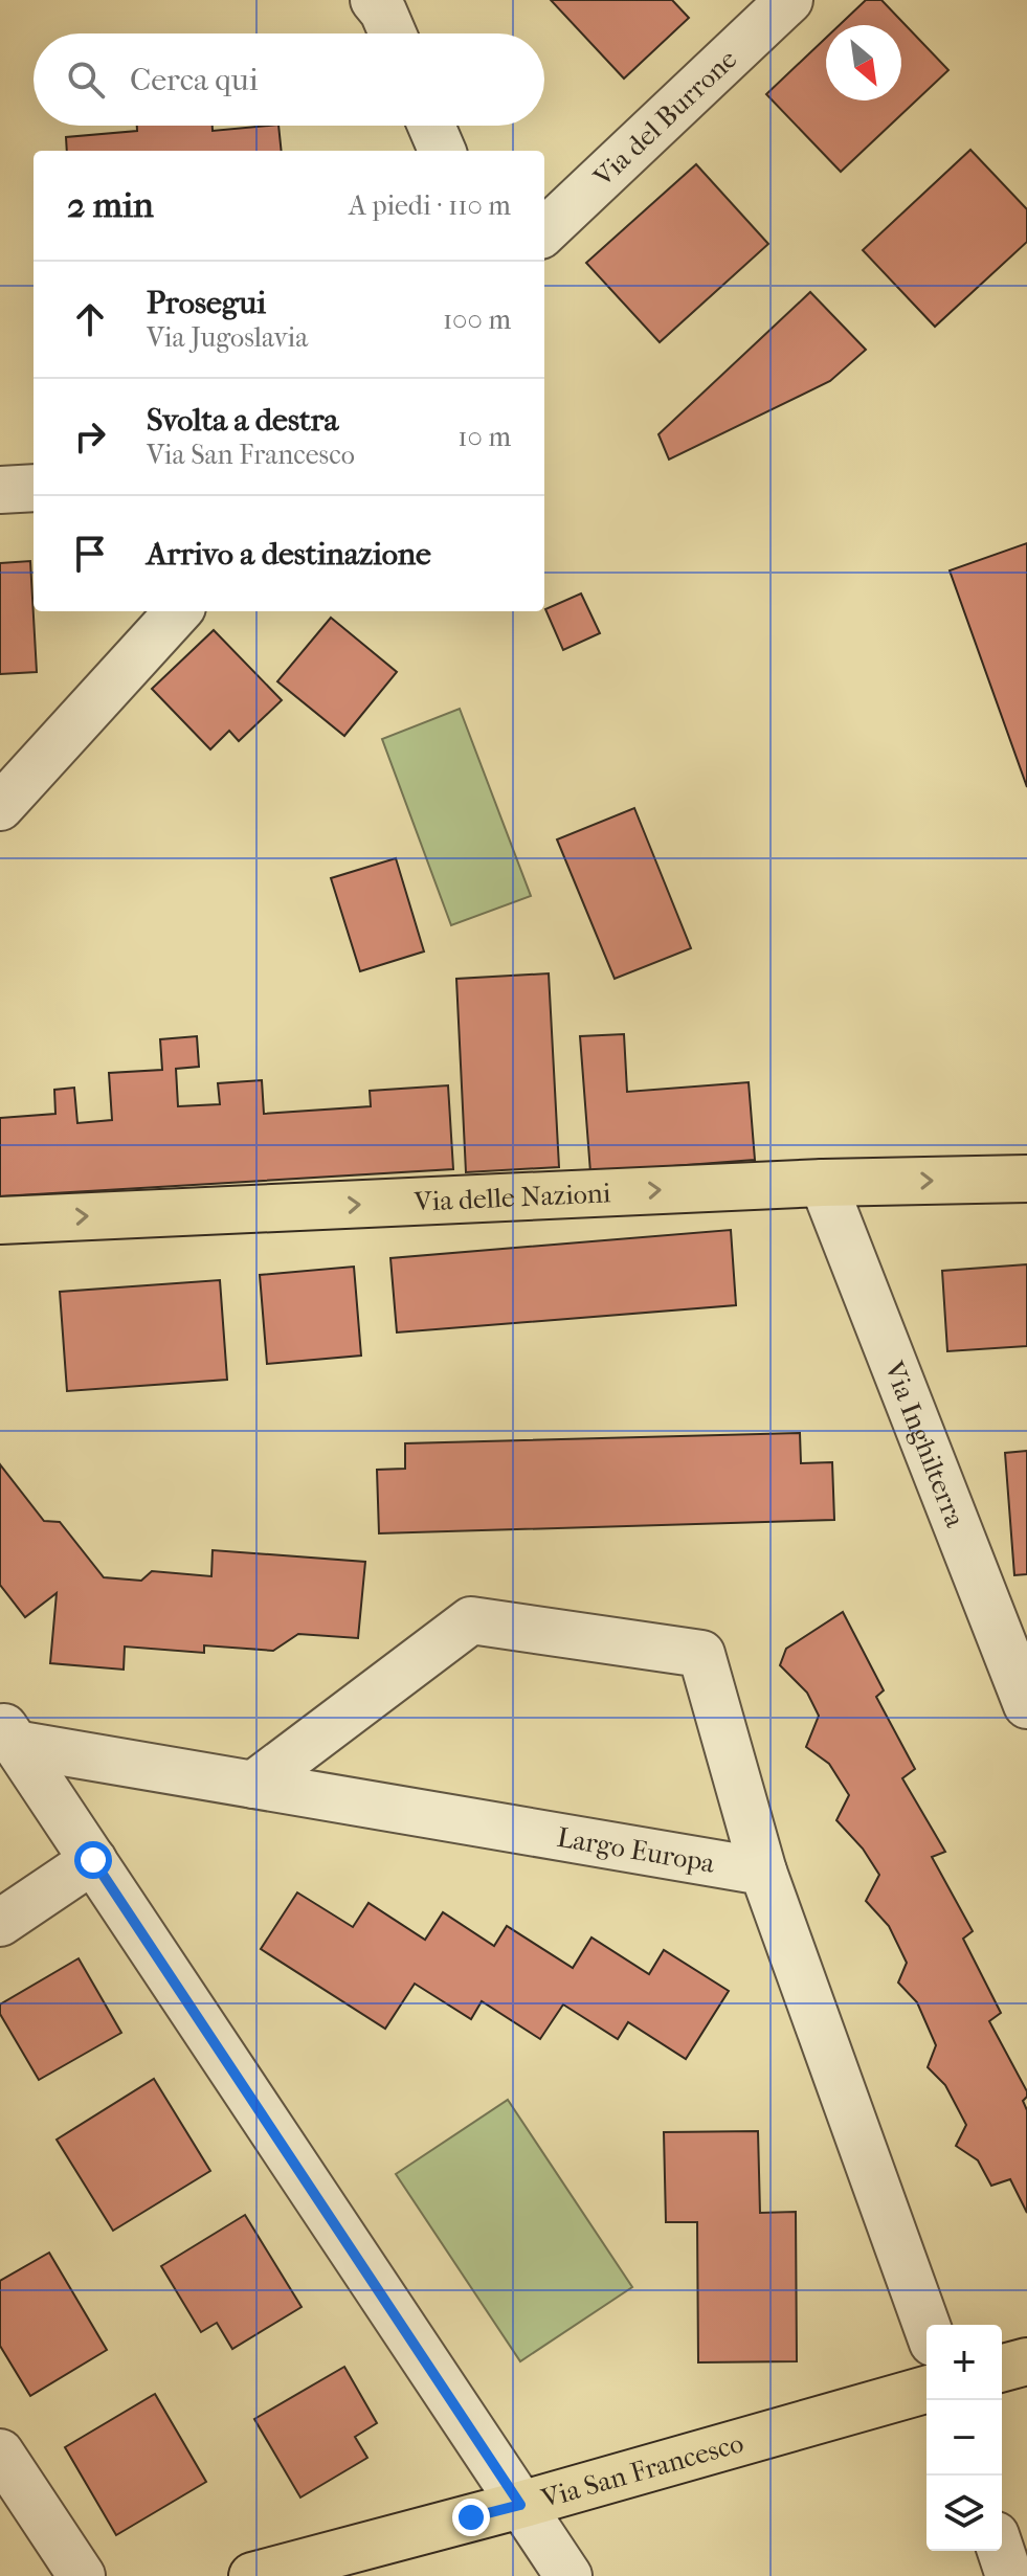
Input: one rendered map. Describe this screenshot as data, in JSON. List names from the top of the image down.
{
  "streets": {
    "main road": ["Via delle Nazioni", "Via San Francesco"],
    "street": ["Via del Burrone", "Via Inghilterra", "Largo Europa"]
  },
  "crossings": [
    ["Via delle Nazioni", "Via Inghilterra"]
  ],
  "one_way": ["Via delle Nazioni"],
  "north": "bottom right",
  "page": {
    "search": "Cerca qui",
    "heading": ["2 min", "A piedi · 110 m"],
    "list": [
      ["Prosegui", "Via Jugoslavia", "100 m"],
      ["Svolta a destra", "Via San Francesco", "10 m"],
      "Arrivo a destinazione"
    ],
    "map_buttons": ["+", "−"]
  }
}
